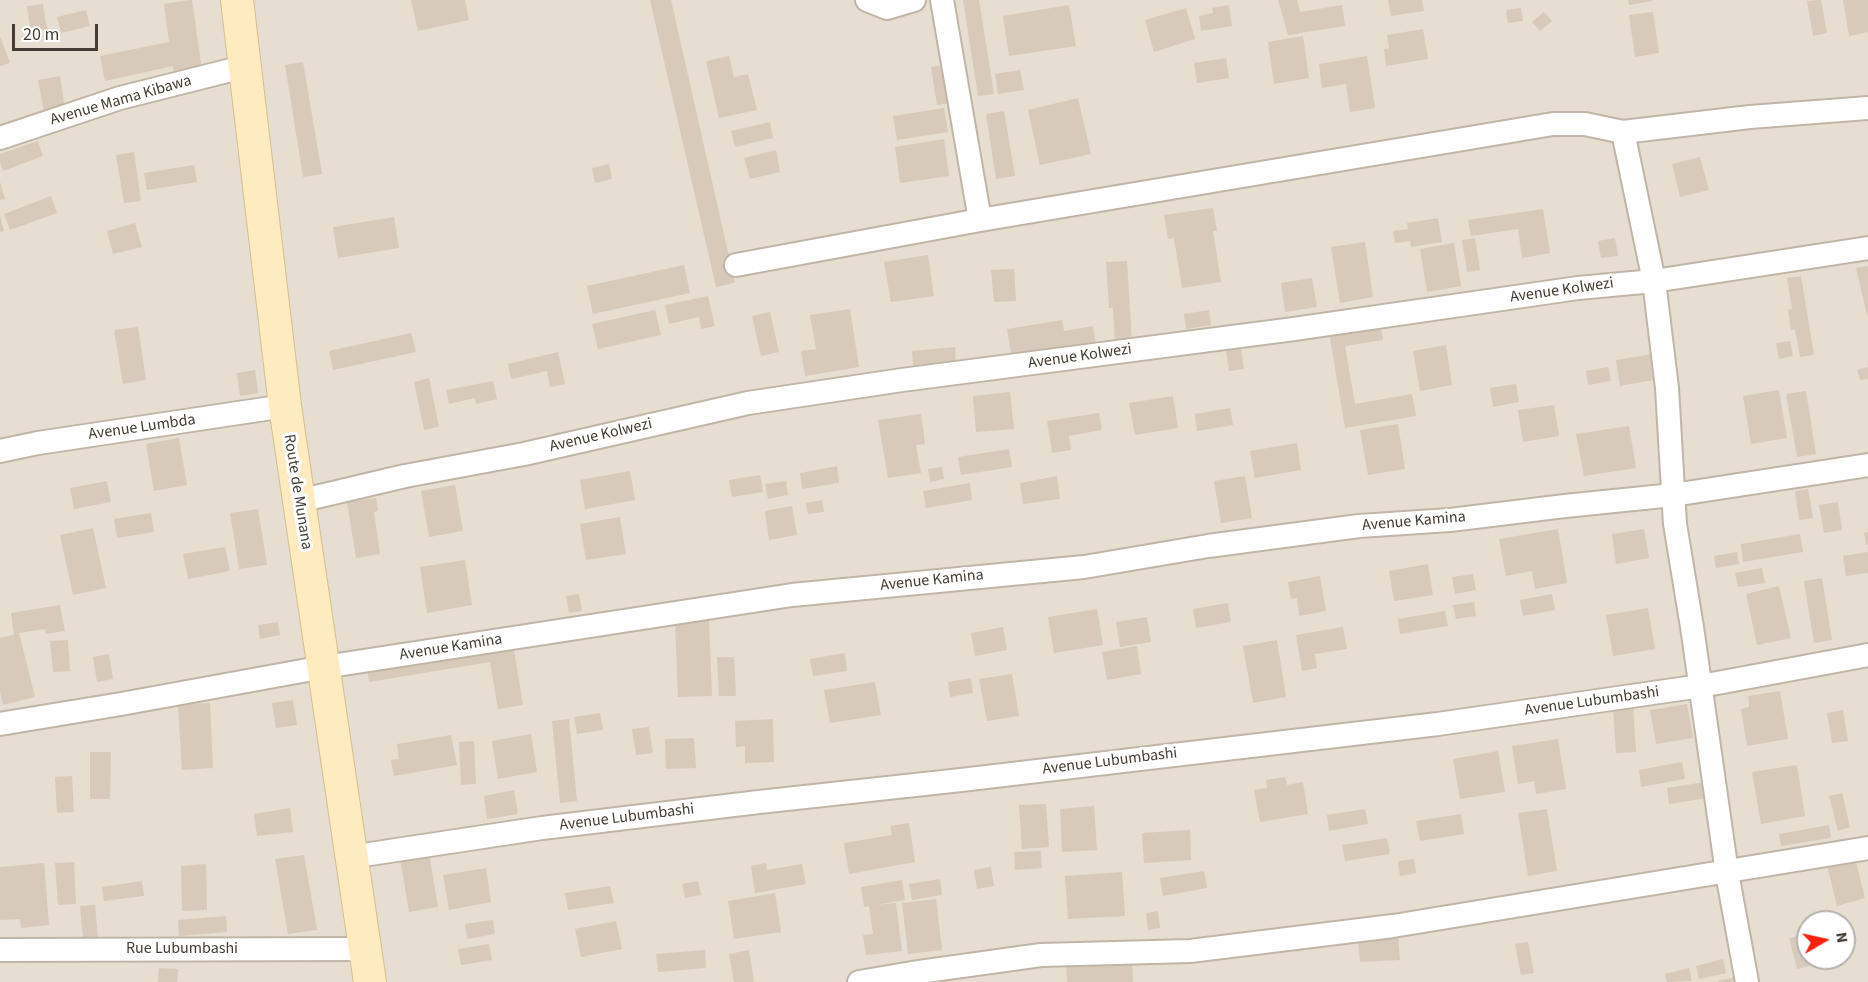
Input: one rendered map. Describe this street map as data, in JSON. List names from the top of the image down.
{
  "streets": {
    "main road": ["Route de Munana"],
    "street": [
      "Avenue Mama Kibawa",
      "Avenue Kolwezi",
      "Avenue Lumbda",
      "Avenue Kamina",
      "Avenue Lubumbashi",
      "Rue Lubumbashi"
    ]
  },
  "crossings": [
    ["Avenue Mama Kibawa", "Route de Munana"],
    ["Avenue Kolwezi", "Route de Munana"],
    ["Avenue Lumbda", "Route de Munana"],
    ["Route de Munana", "Avenue Kamina"],
    ["Route de Munana", "Avenue Lubumbashi"],
    ["Route de Munana", "Rue Lubumbashi"]
  ],
  "scale_bar": "20 m",
  "north": "right"
}
